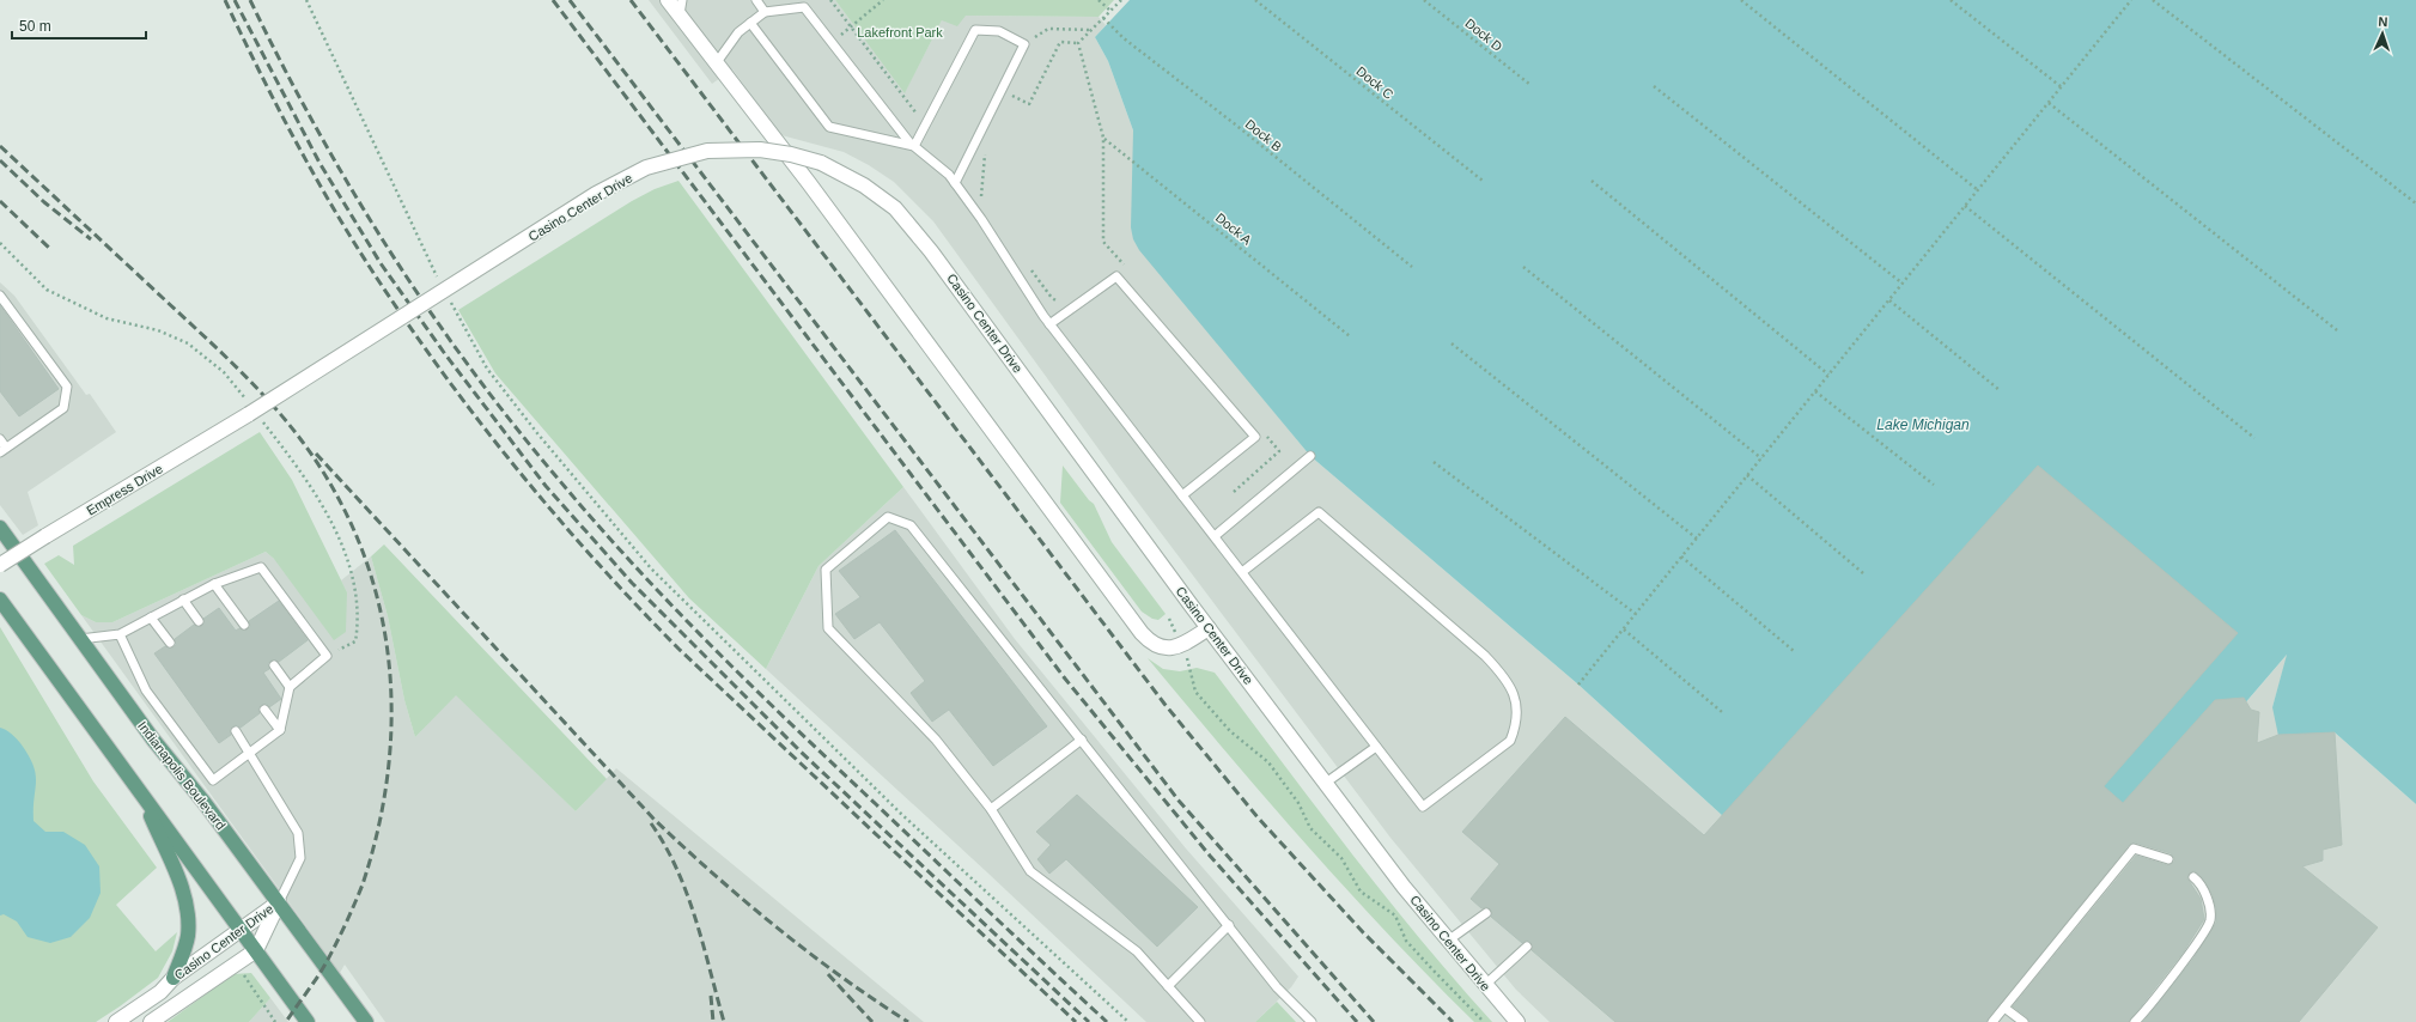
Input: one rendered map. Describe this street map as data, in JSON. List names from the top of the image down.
{
  "streets": {
    "main road": ["Indianapolis Boulevard"],
    "street": ["Casino Center Drive", "Empress Drive"],
    "path": [
      "Dock D",
      "Dock C",
      "Dock B",
      "Dock A"
    ]
  },
  "crossings": [
    ["Casino Center Drive", "Empress Drive"],
    ["Casino Center Drive", "Indianapolis Boulevard"]
  ],
  "water": ["Lake Michigan"],
  "parks": ["Lakefront Park"],
  "scale_bar": "50 m",
  "north": "top"
}
